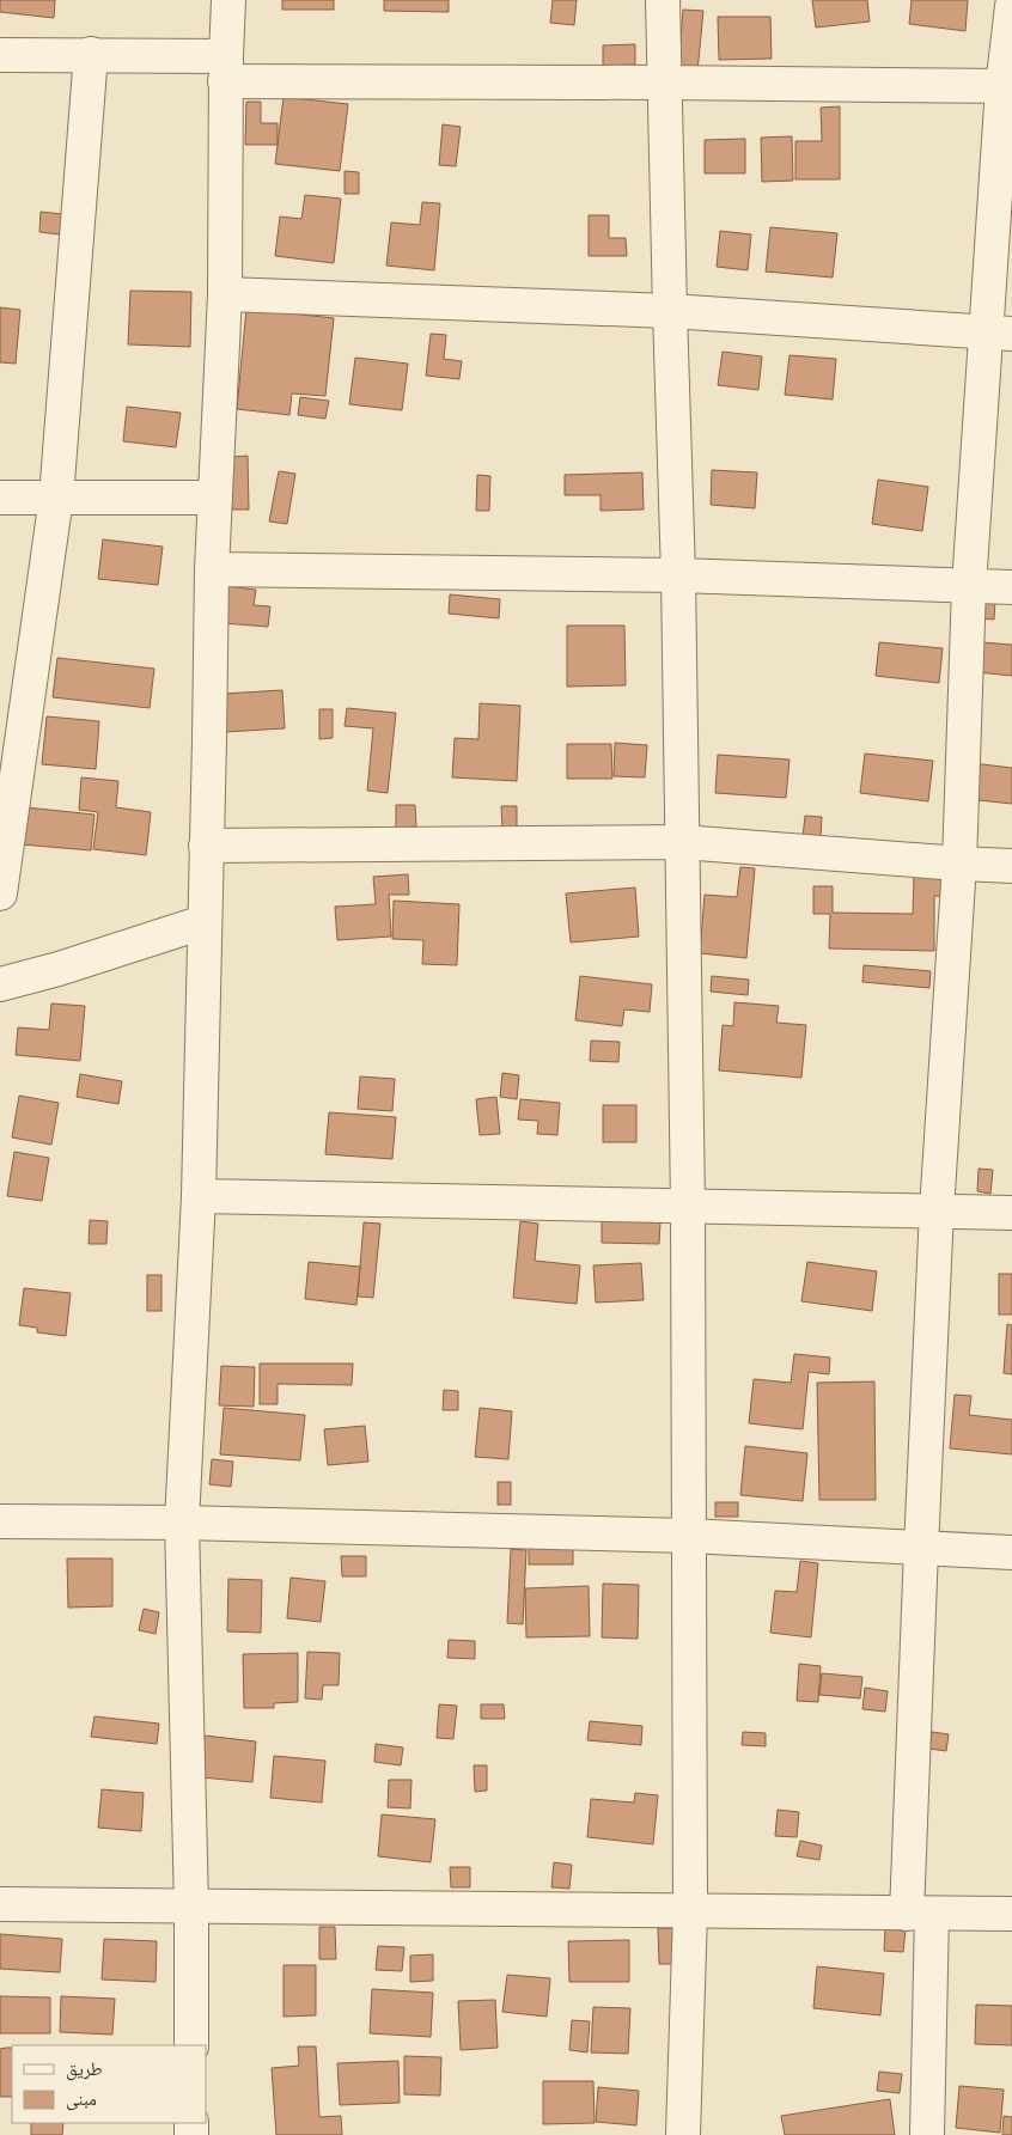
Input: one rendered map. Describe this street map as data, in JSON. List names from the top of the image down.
{
  "legend": ["طريق", "مبنى"]
}
